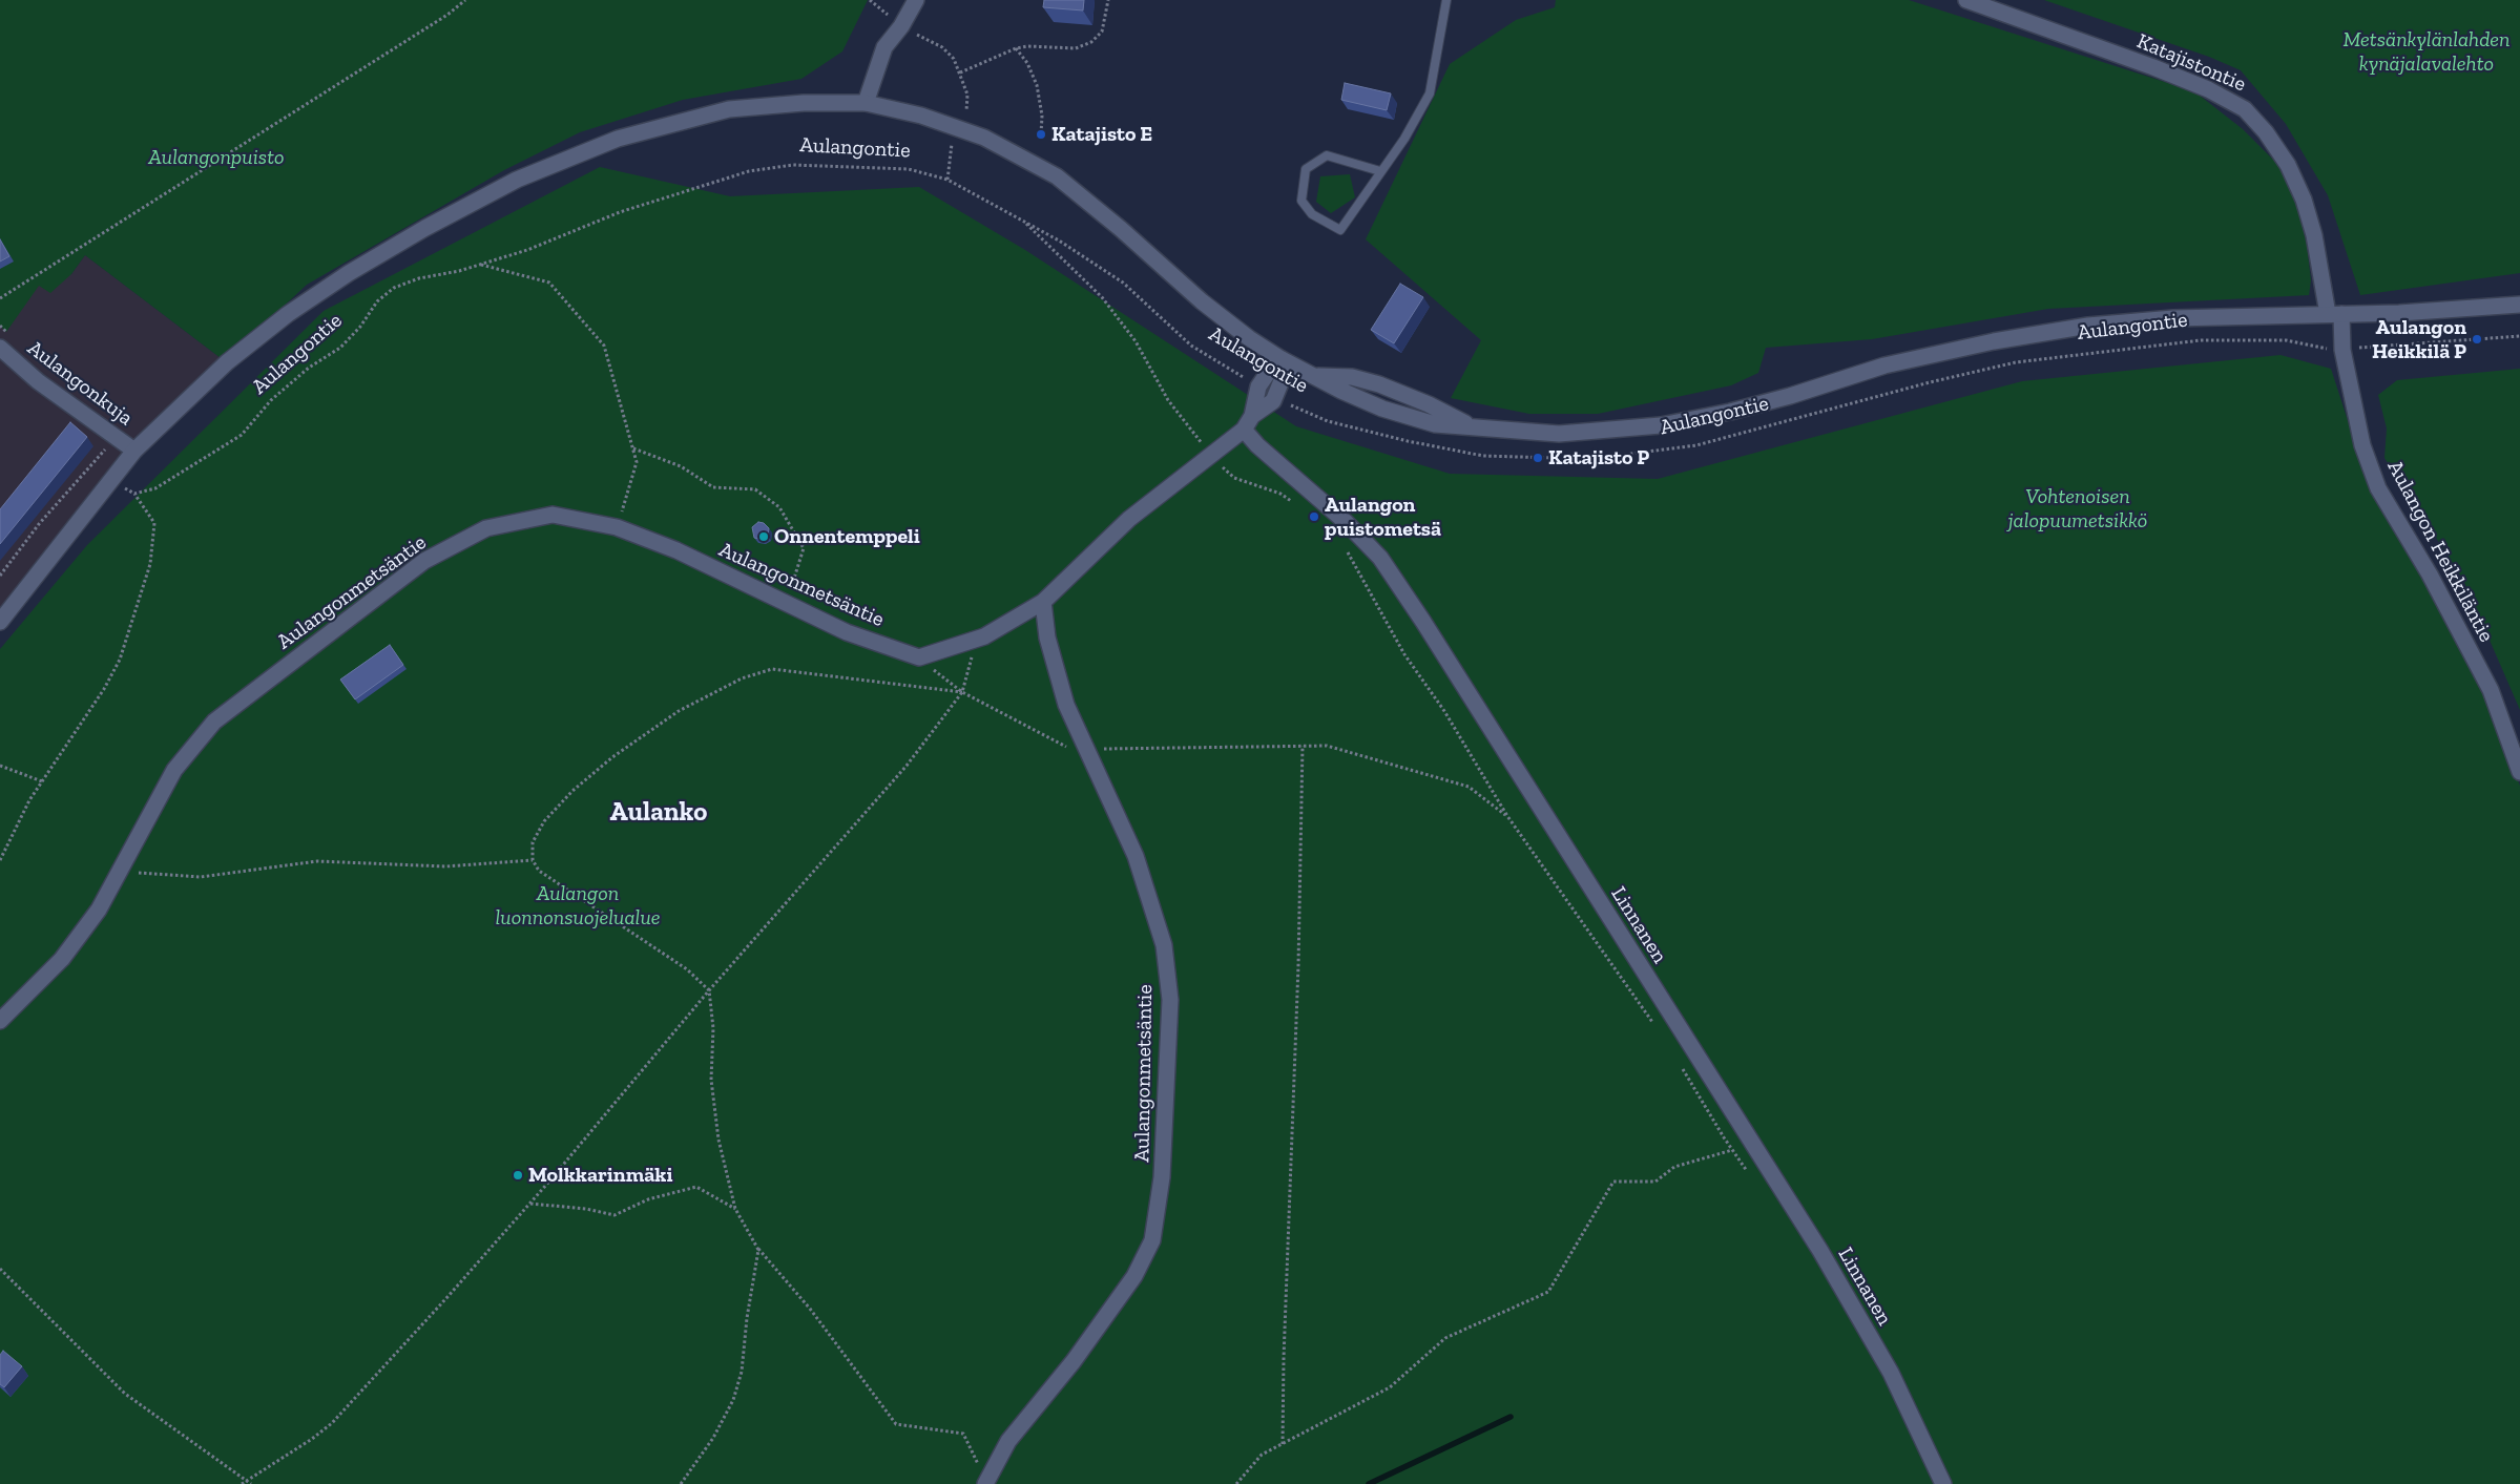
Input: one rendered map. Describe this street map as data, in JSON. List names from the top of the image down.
{
  "streets": {
    "street": [
      "Katajistontie",
      "Aulangontie",
      "Aulangonkuja",
      "Aulangon Heikkiläntie",
      "Aulangonmetsäntie",
      "Linnanen"
    ]
  },
  "crossings": [
    ["Katajistontie", "Aulangontie"],
    ["Katajistontie", "Aulangon Heikkiläntie"],
    ["Aulangontie", "Aulangonkuja"],
    ["Aulangontie", "Aulangon Heikkiläntie"]
  ],
  "districts": ["Aulanko"],
  "parks": [
    "Metsänkylänlahden kynäjalavalehto",
    "Aulangonpuisto",
    "Vohtenoisen jalopuumetsikkö",
    "Aulangon luonnonsuojelualue"
  ],
  "places": [
    "Katajisto E",
    "Aulangon Heikkilä P",
    "Katajisto P",
    "Aulangon puistometsä",
    "Onnentemppeli",
    "Molkkarinmäki"
  ]
}
